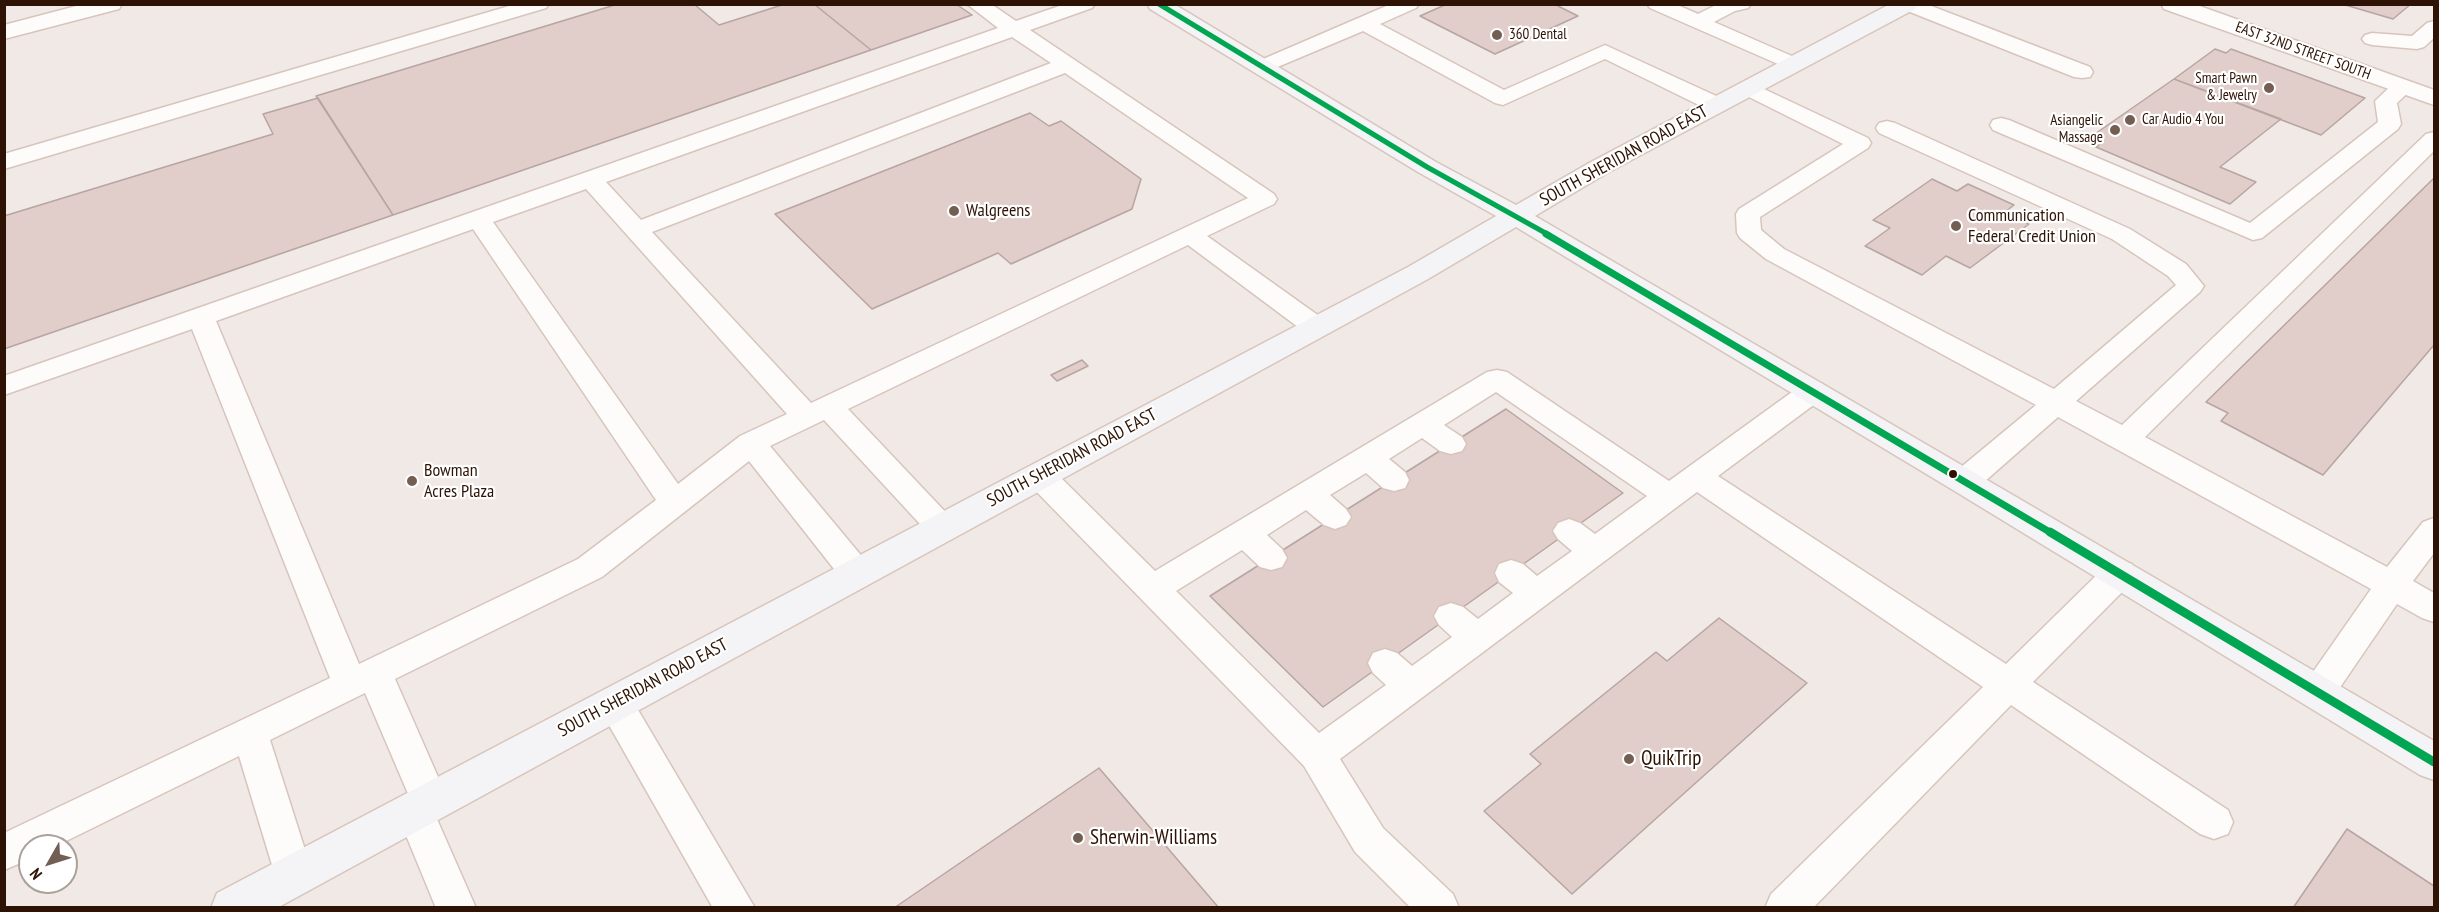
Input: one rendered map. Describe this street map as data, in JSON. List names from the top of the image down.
{
  "streets": {
    "main road": ["SOUTH SHERIDAN ROAD EAST"],
    "street": ["EAST 32ND STREET SOUTH"]
  },
  "places": [
    "360 Dental",
    "Smart Pawn & Jewelry",
    "Car Audio 4 You",
    "Asiangelic Massage",
    "Walgreens",
    "Communication Federal Credit Union",
    "Bowman Acres Plaza",
    "QuikTrip",
    "Sherwin-Williams"
  ],
  "north": "bottom left"
}
